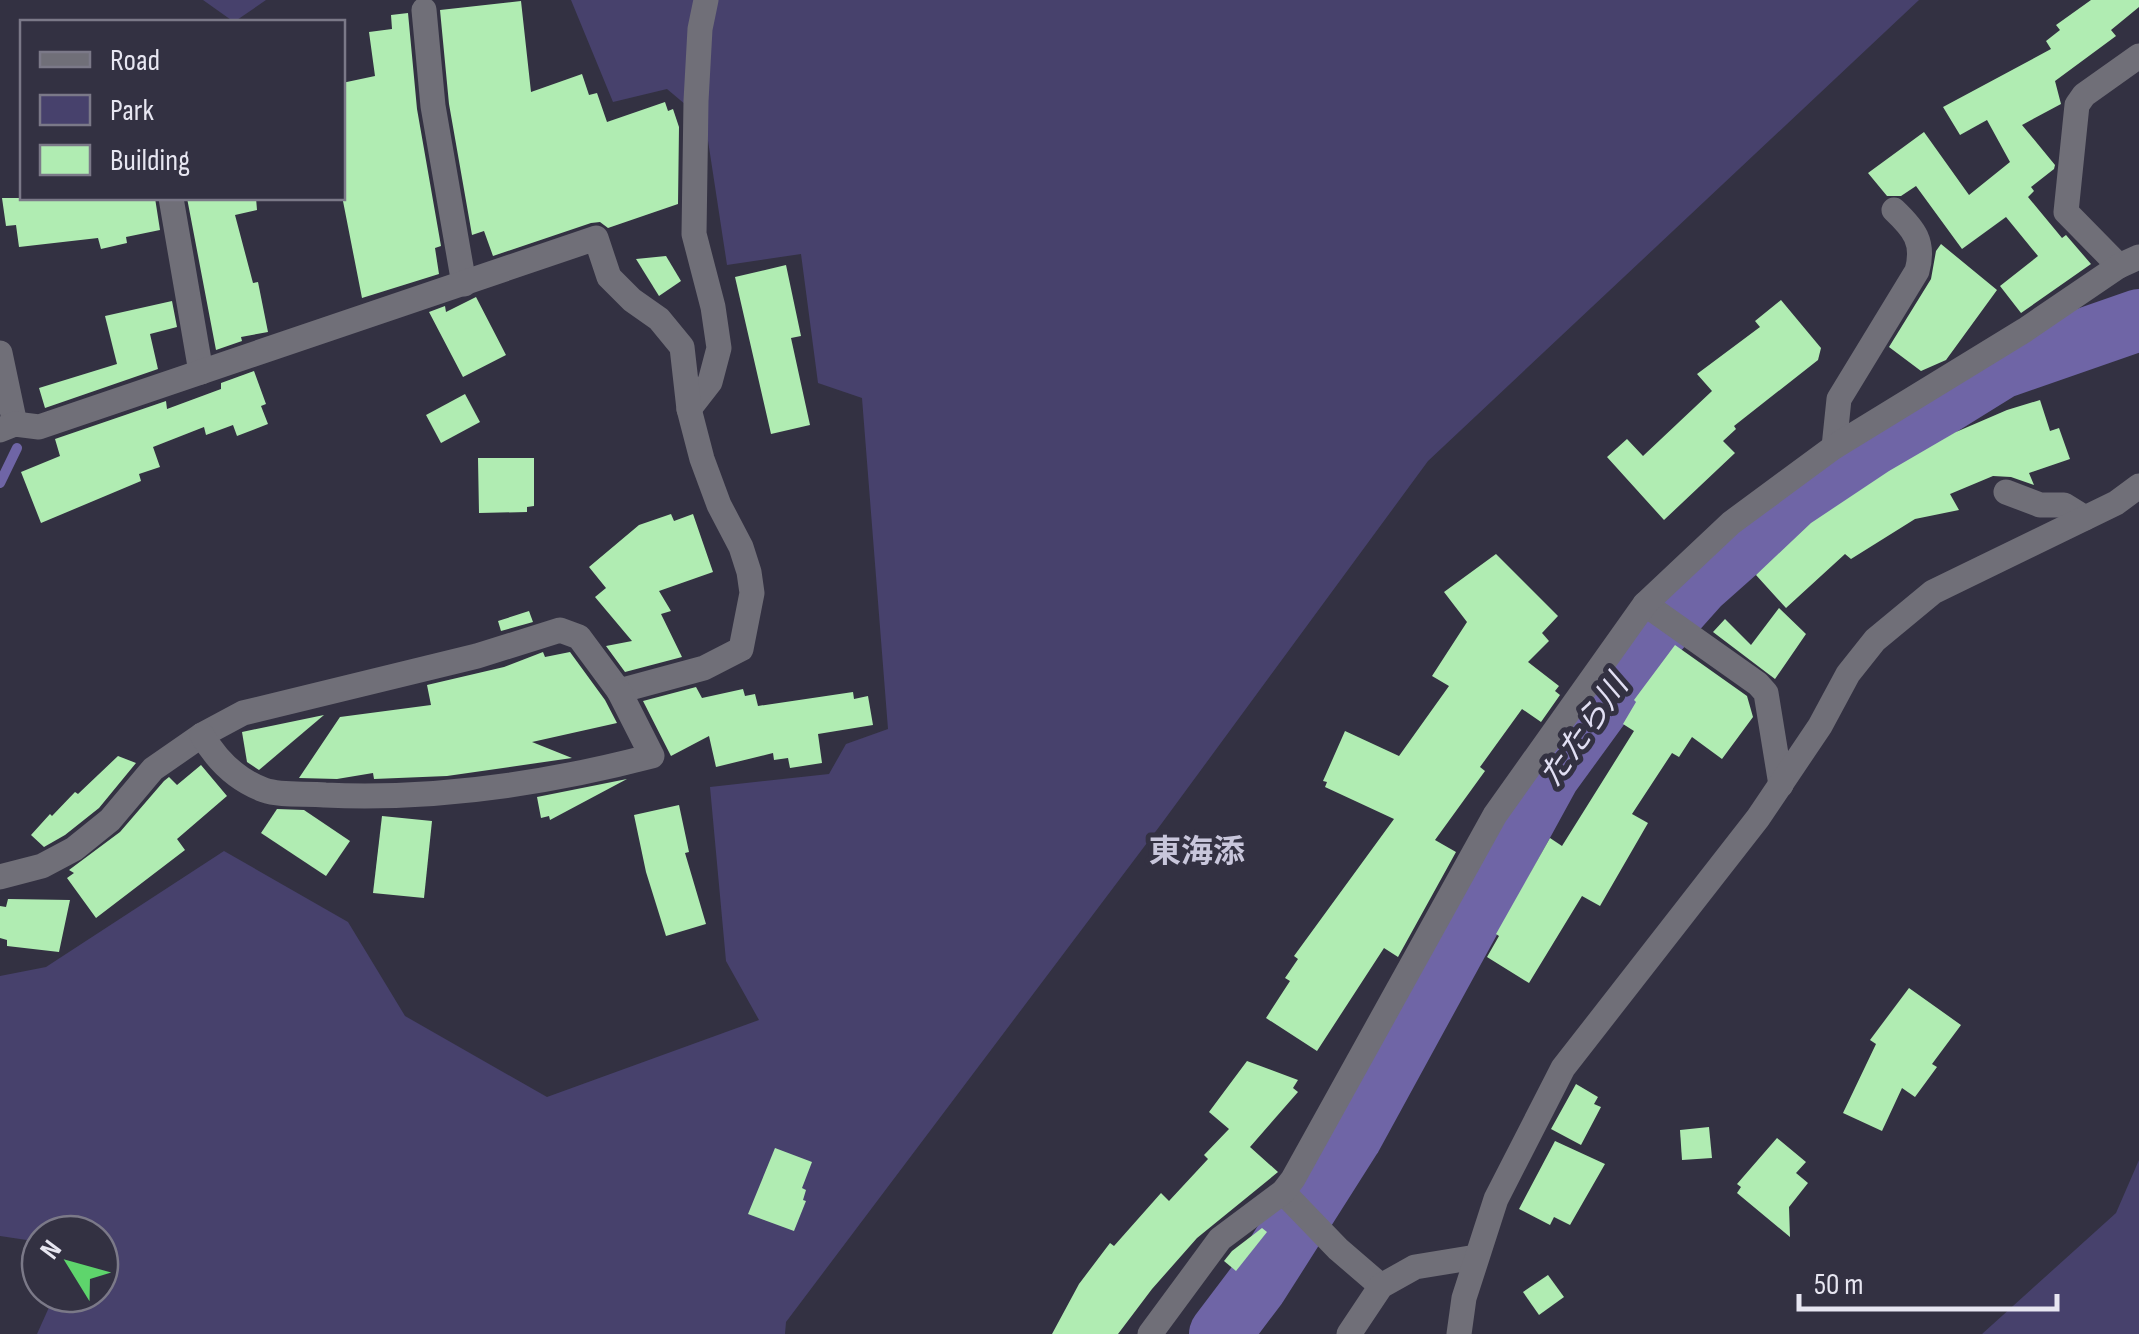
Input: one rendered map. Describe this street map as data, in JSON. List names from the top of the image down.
{
  "districts": ["東海添"],
  "water": ["たたら川"],
  "legend": ["Road", "Park", "Building"],
  "scale_bar": "50 m",
  "north": "top left"
}
